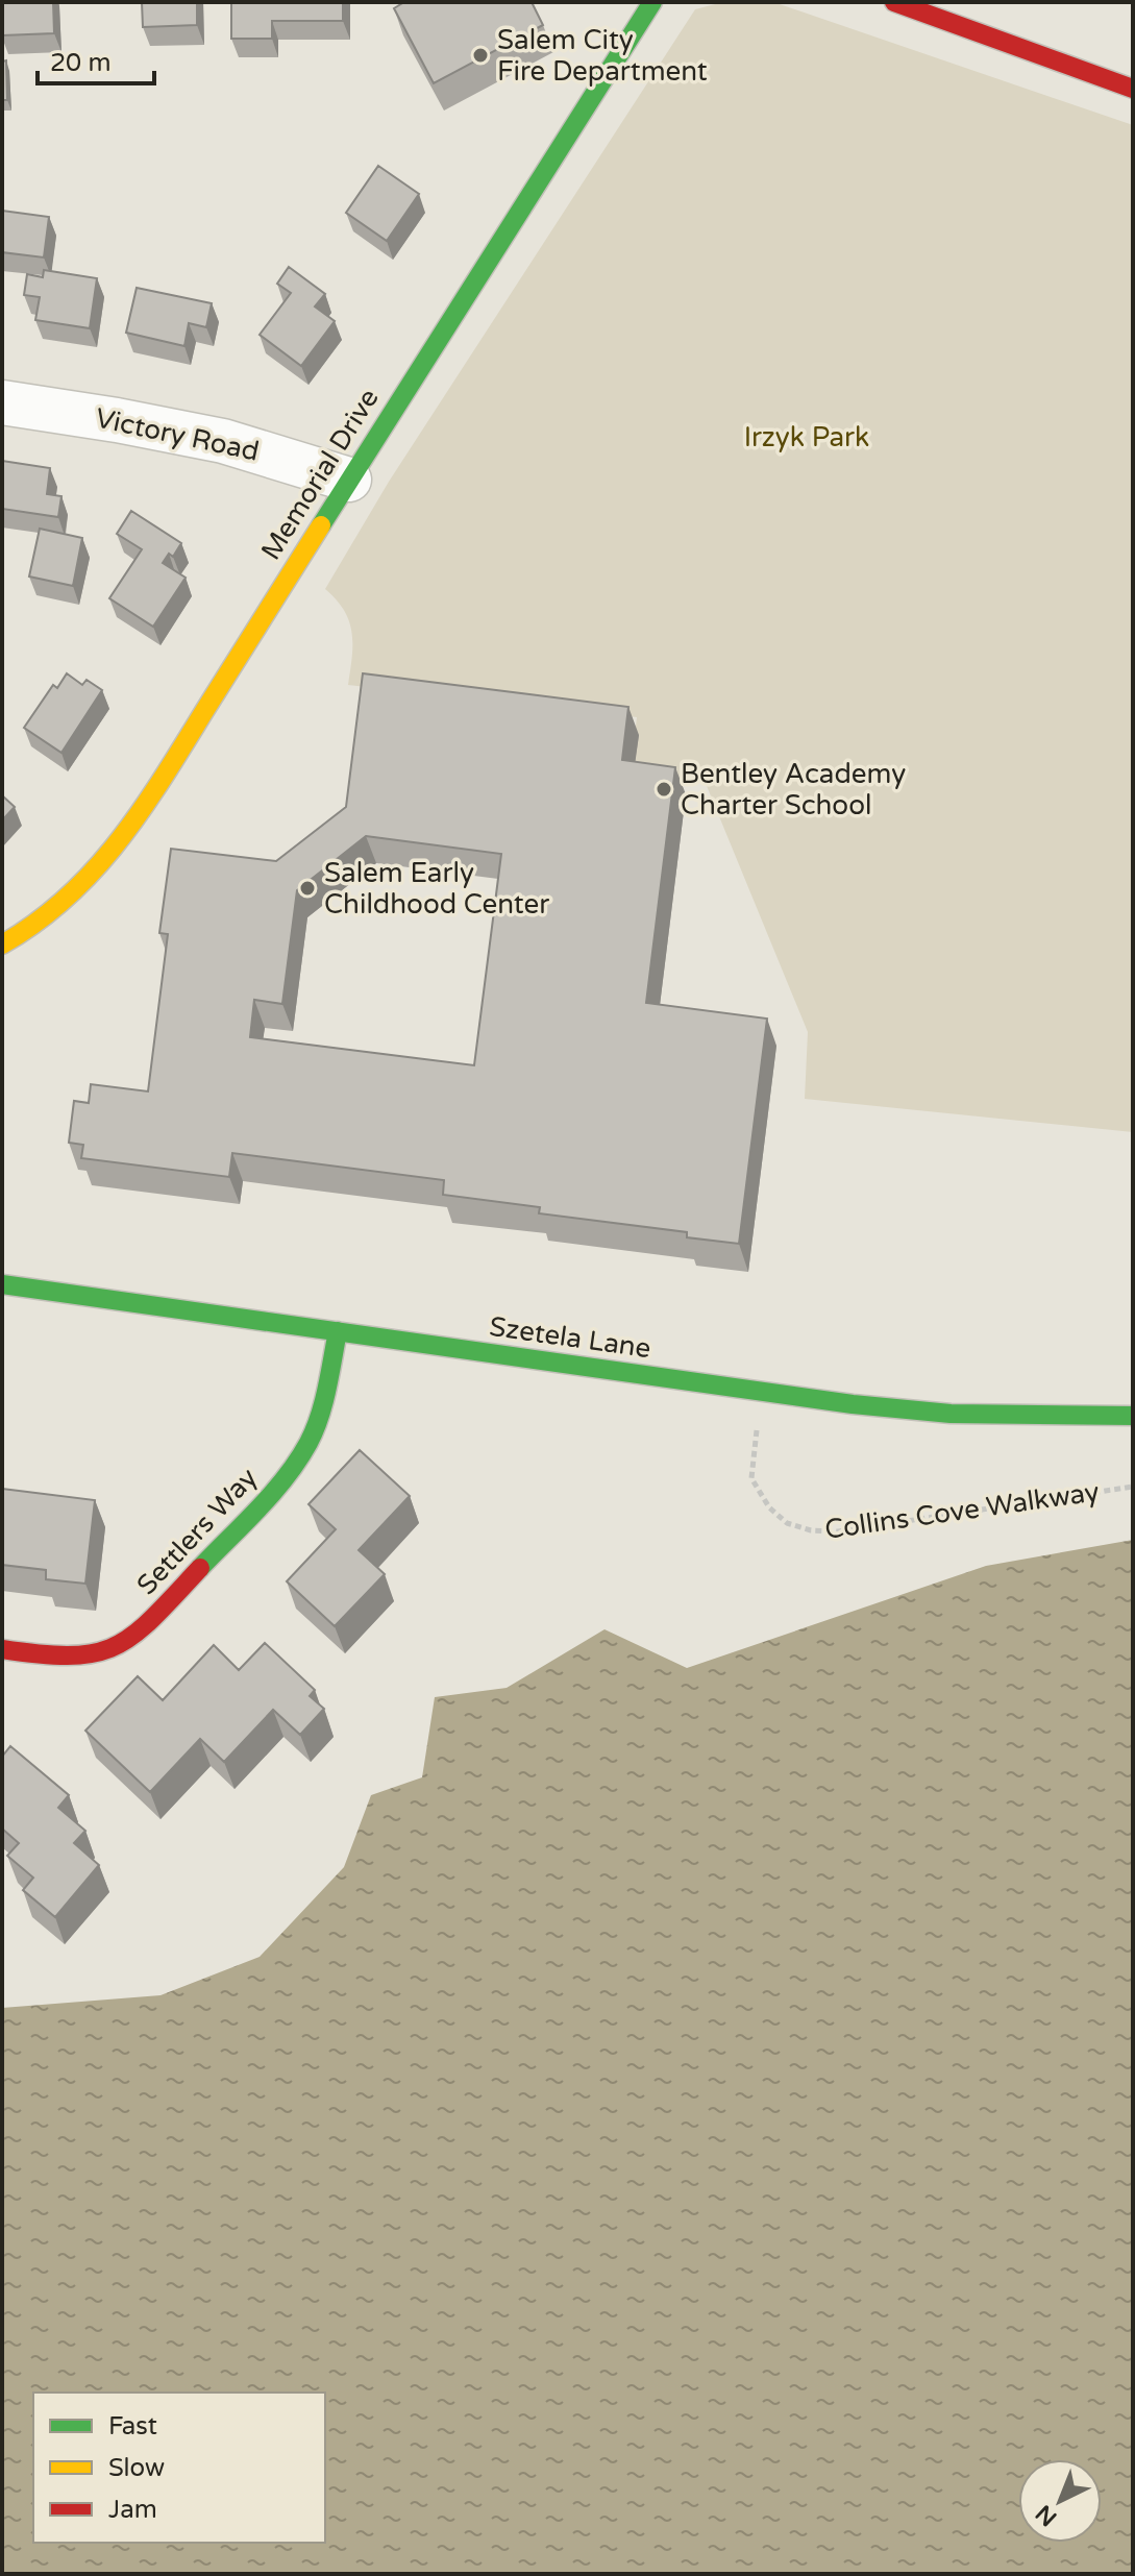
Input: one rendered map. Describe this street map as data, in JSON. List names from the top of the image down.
{
  "streets": {
    "street": [
      "Victory Road",
      "Memorial Drive",
      "Szetela Lane",
      "Settlers Way"
    ],
    "path": ["Collins Cove Walkway"]
  },
  "crossings": [
    ["Victory Road", "Memorial Drive"],
    ["Szetela Lane", "Collins Cove Walkway"],
    ["Szetela Lane", "Settlers Way"]
  ],
  "parks": ["Irzyk Park"],
  "places": ["Salem City Fire Department", "Bentley Academy Charter School", "Salem Early Childhood Center"],
  "legend": ["Fast", "Slow", "Jam"],
  "scale_bar": "20 m",
  "north": "bottom left"
}
